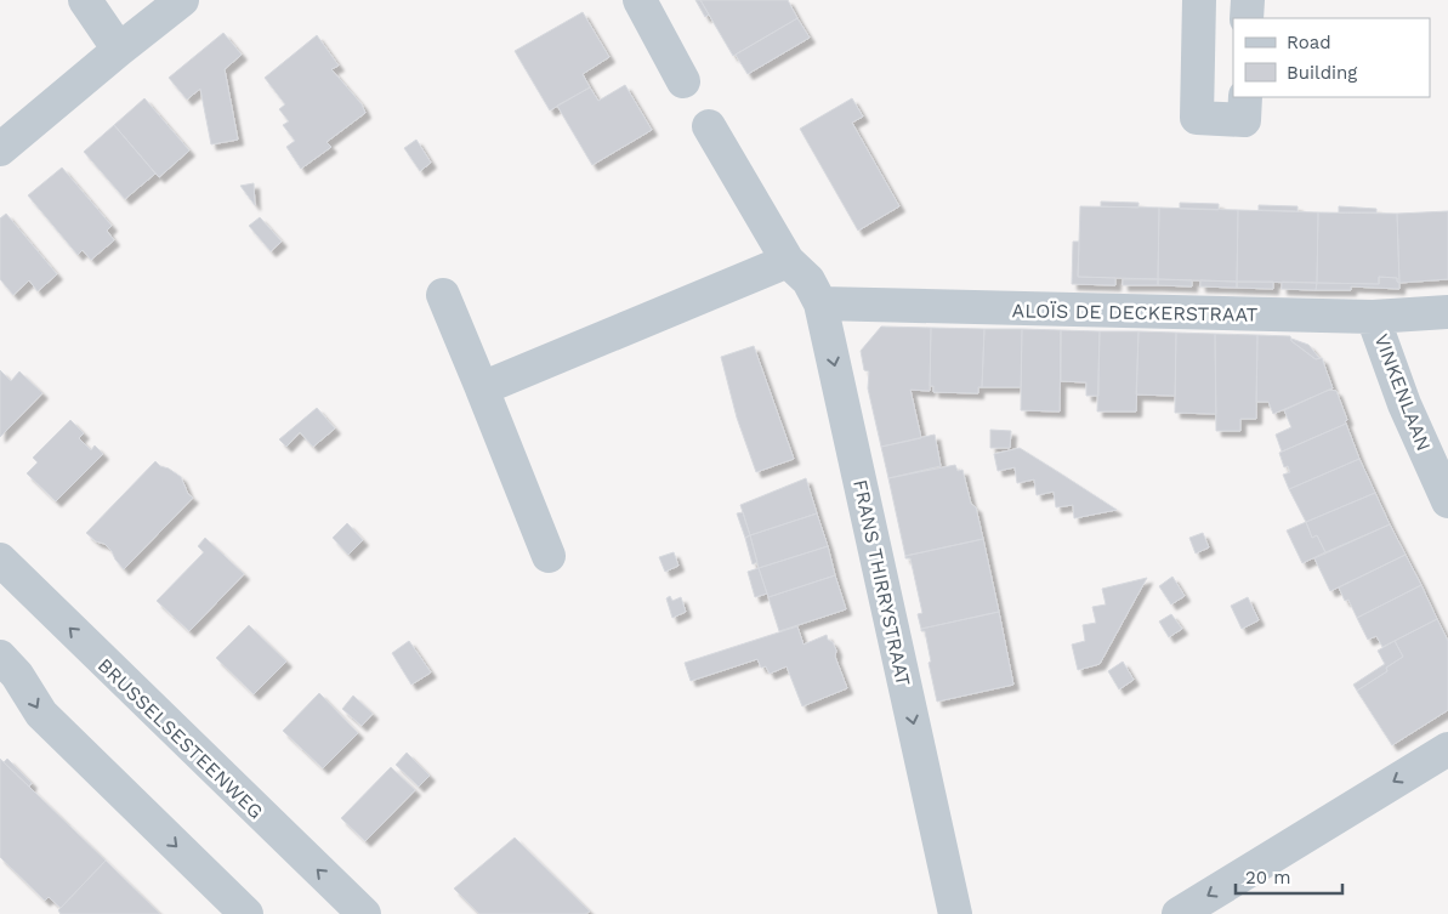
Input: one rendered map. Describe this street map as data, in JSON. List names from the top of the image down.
{
  "streets": {
    "street": [
      "ALOÏS DE DECKERSTRAAT",
      "VINKENLAAN",
      "FRANS THIRRYSTRAAT",
      "BRUSSELSESTEENWEG"
    ]
  },
  "crossings": [
    ["ALOÏS DE DECKERSTRAAT", "VINKENLAAN"],
    ["ALOÏS DE DECKERSTRAAT", "FRANS THIRRYSTRAAT"]
  ],
  "one_way": ["FRANS THIRRYSTRAAT"],
  "legend": ["Road", "Building"],
  "scale_bar": "20 m"
}
